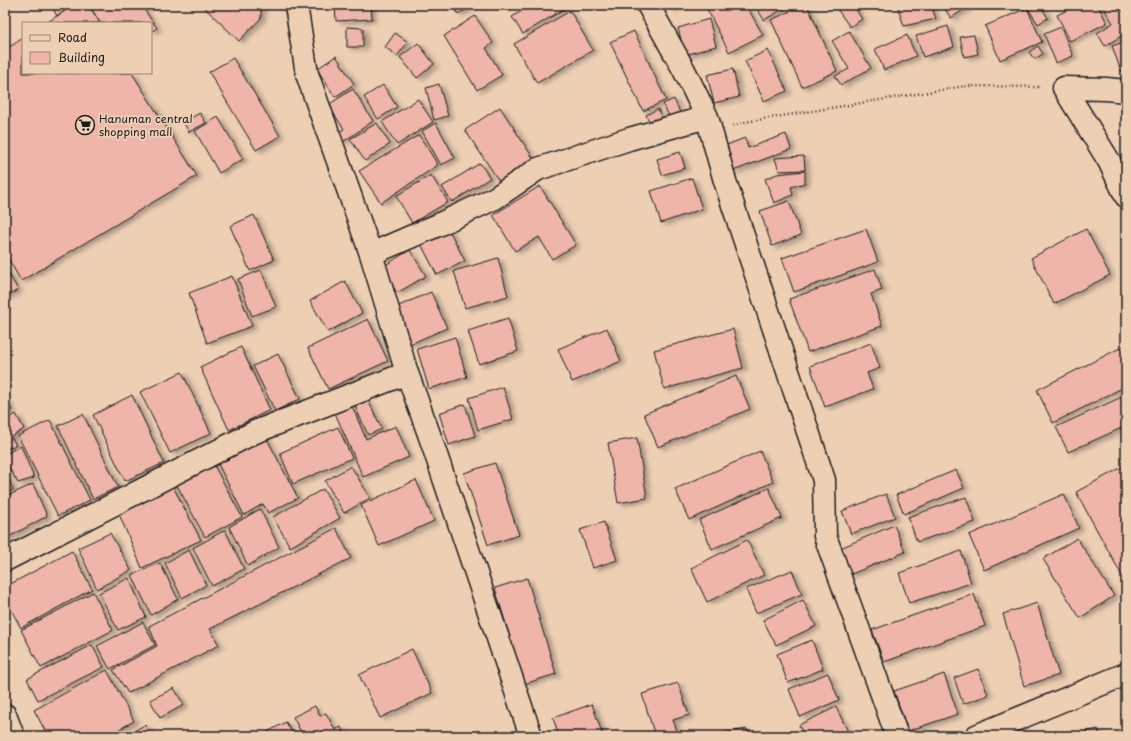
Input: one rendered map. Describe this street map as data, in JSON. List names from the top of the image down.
{
  "places": {
    "supermarket": ["Hanuman central shopping mall"]
  },
  "legend": ["Road", "Building"]
}
